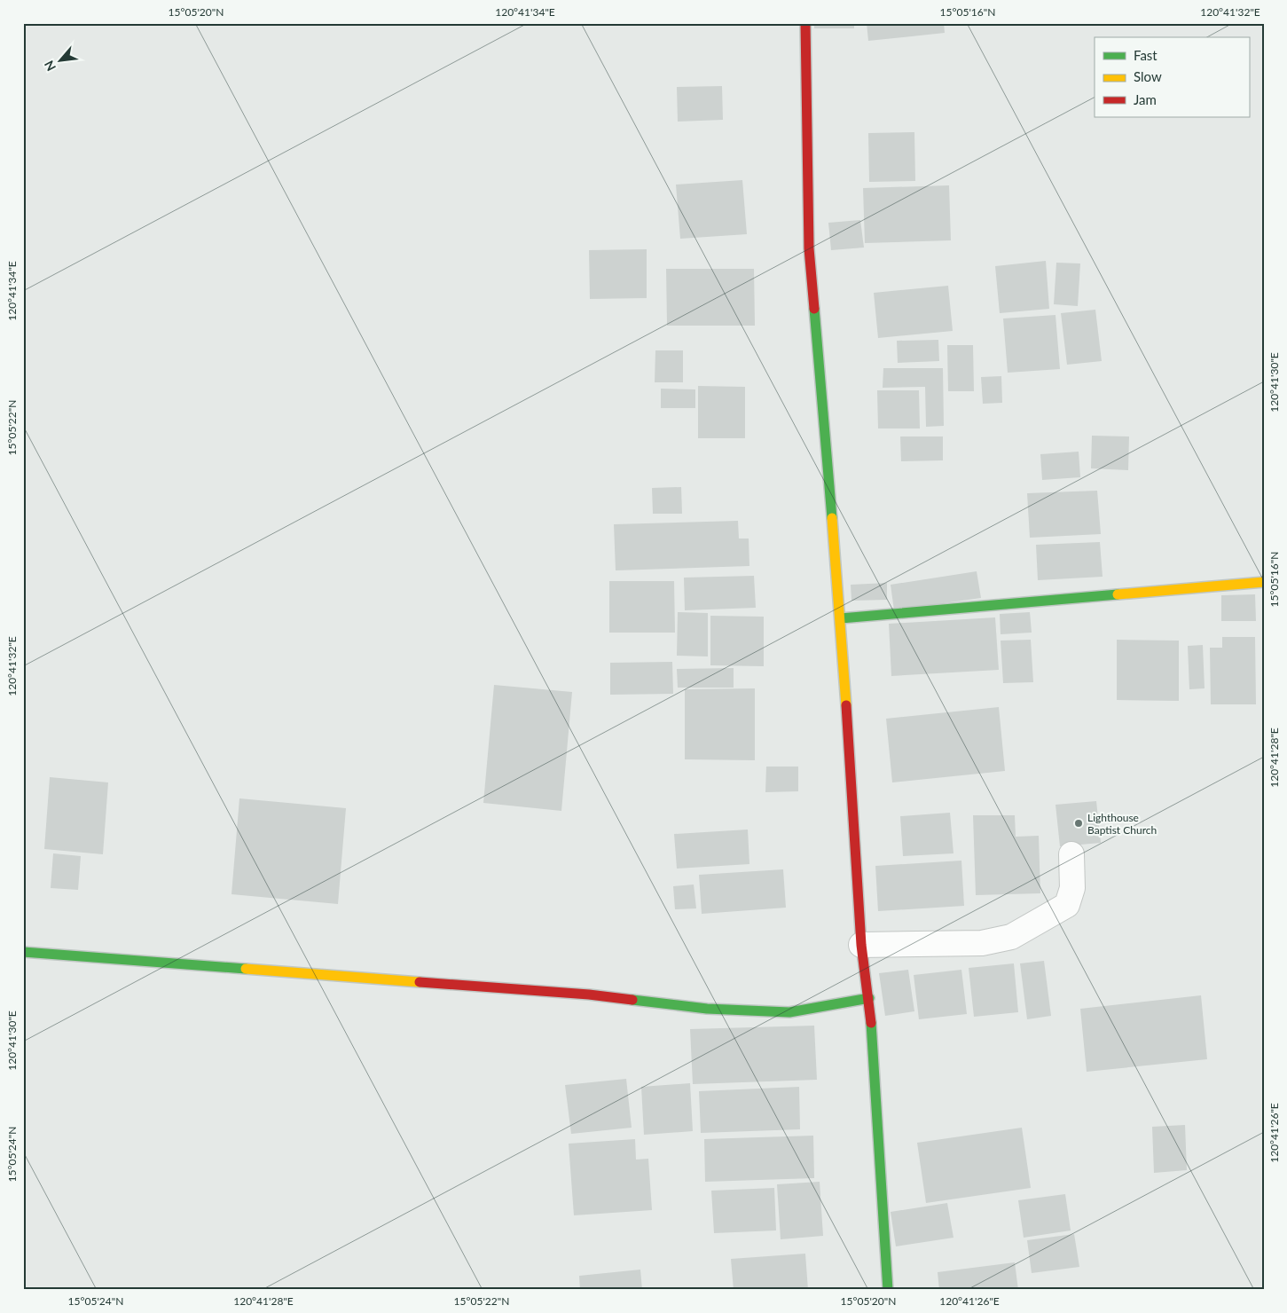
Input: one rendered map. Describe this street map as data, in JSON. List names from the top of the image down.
{
  "places": ["Lighthouse Baptist Church"],
  "legend": ["Fast", "Slow", "Jam"],
  "north": "bottom left",
  "coordinates": [
    "15°05'20\"N",
    "120°41'34\"E",
    "15°05'16\"N",
    "120°41'32\"E",
    "120°41'30\"E",
    "15°05'22\"N",
    "120°41'28\"E",
    "120°41'26\"E",
    "15°05'24\"N"
  ]
}
